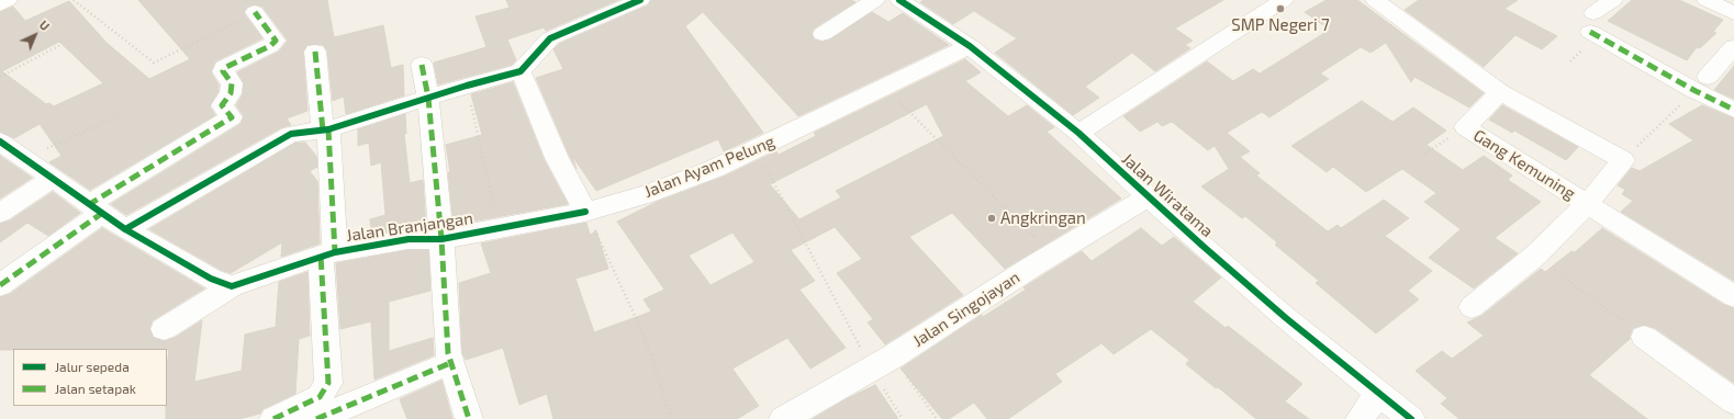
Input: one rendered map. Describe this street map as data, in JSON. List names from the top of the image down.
{
  "streets": {
    "street": [
      "Gang Kemuning",
      "Jalan Ayam Pelung",
      "Jalan Wiratama",
      "Jalan Branjangan",
      "Jalan Singojayan"
    ]
  },
  "crossings": [
    ["Jalan Ayam Pelung", "Jalan Wiratama"],
    ["Jalan Ayam Pelung", "Jalan Branjangan"],
    ["Jalan Wiratama", "Jalan Singojayan"]
  ],
  "places": ["SMP Negeri 7", "Angkringan"],
  "legend": ["Jalur sepeda", "Jalan setapak"],
  "north": "top right"
}
